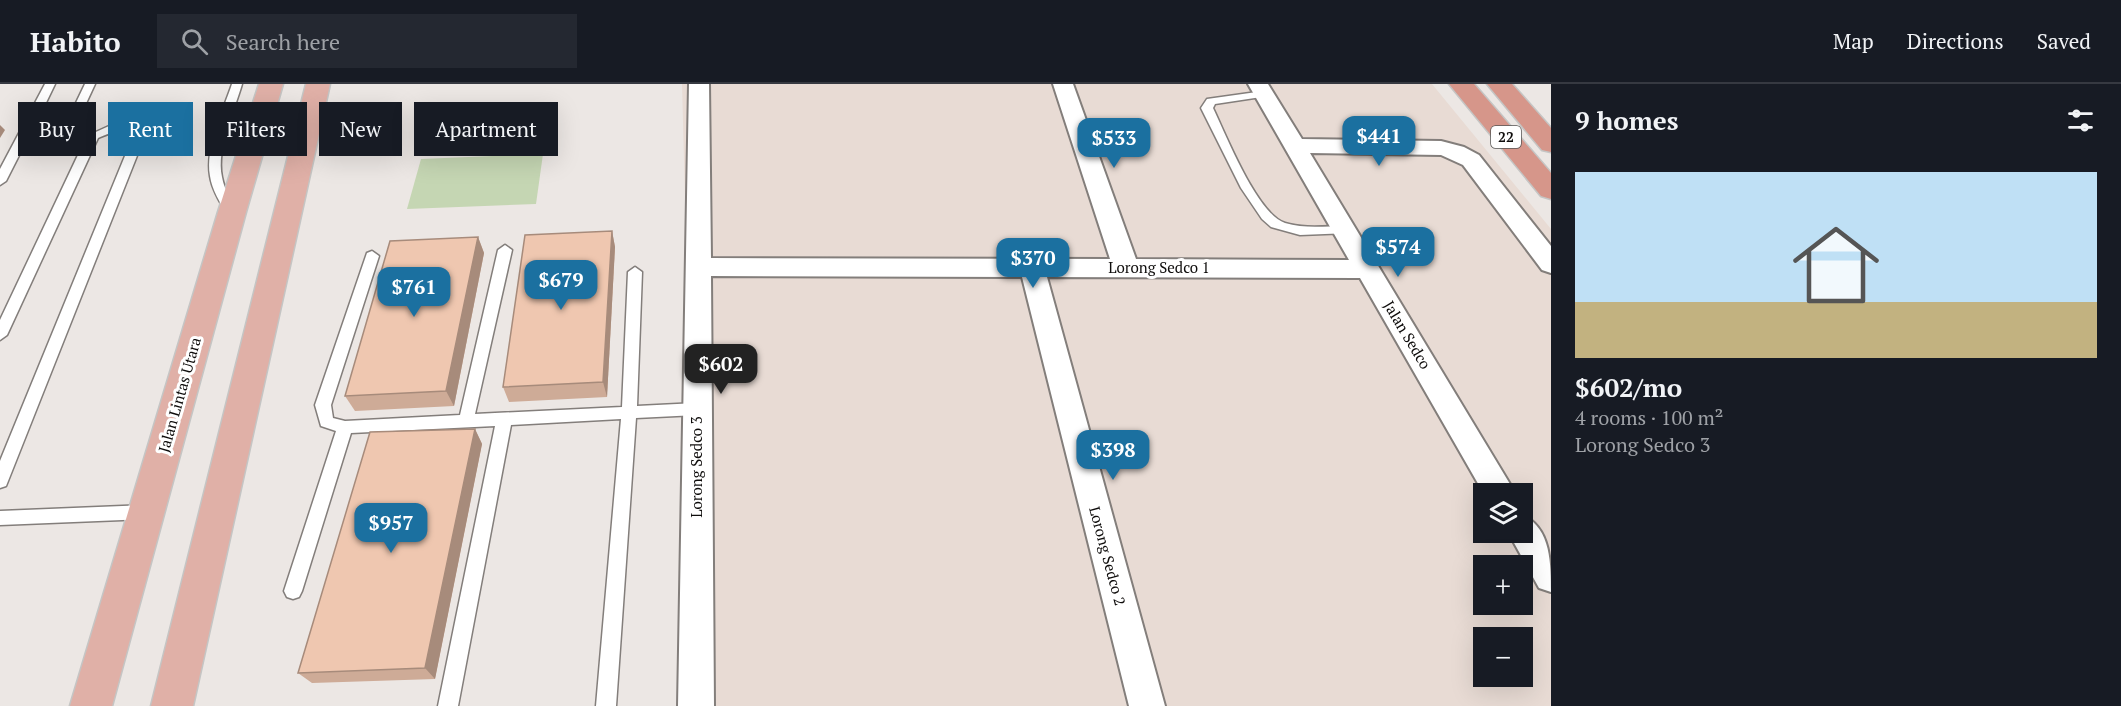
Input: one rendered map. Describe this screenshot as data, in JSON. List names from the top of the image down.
{
  "streets": {
    "highway": ["22"],
    "main road": ["Jalan Lintas Utara"],
    "street": [
      "Lorong Sedco 1",
      "Jalan Sedco",
      "Lorong Sedco 3",
      "Lorong Sedco 2"
    ]
  },
  "crossings": [
    ["Lorong Sedco 1", "Jalan Sedco"],
    ["Lorong Sedco 1", "Lorong Sedco 3"],
    ["Lorong Sedco 1", "Lorong Sedco 2"]
  ],
  "page": {
    "header": "Habito",
    "search": "Search here",
    "nav": ["Map", "Directions", "Saved"],
    "heading": "9 homes",
    "chip": [
      "Buy",
      "Rent",
      "Filters",
      "New",
      "Apartment"
    ],
    "price": [
      "$441",
      "$533",
      "$574",
      "$370",
      "$679",
      "$761",
      "$602",
      "$398",
      "$957"
    ],
    "list": [
      {
        "name": "$602/mo",
        "note": "4 rooms · 100 m² · Lorong Sedco 3"
      }
    ],
    "map_buttons": ["+", "−"]
  }
}
